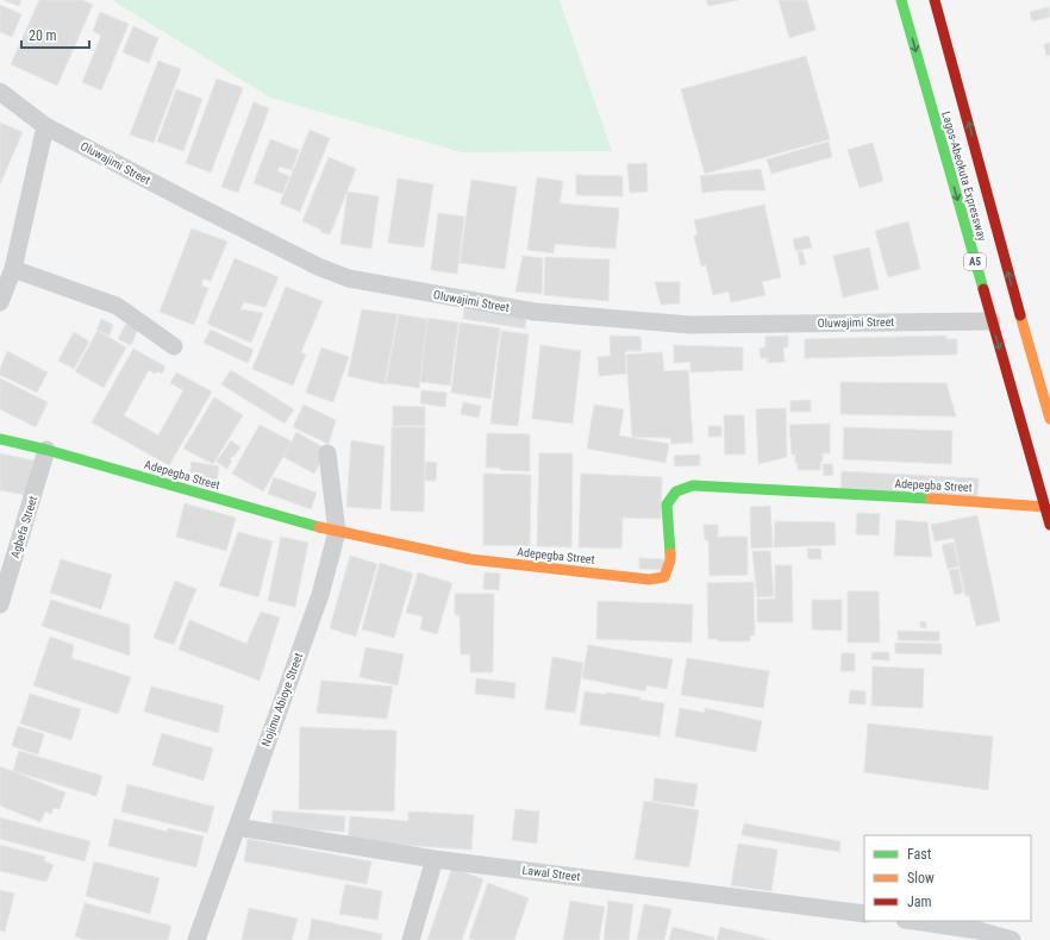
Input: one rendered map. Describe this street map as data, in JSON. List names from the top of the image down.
{
  "streets": {
    "main road": ["Lagos-Abeokuta Expressway", "A5", "Adepegba Street"],
    "street": [
      "Oluwajimi Street",
      "Agbefa Street",
      "Nojimu Abioye Street",
      "Lawal Street"
    ]
  },
  "crossings": [
    ["Oluwajimi Street", "Lagos-Abeokuta Expressway"],
    ["Lagos-Abeokuta Expressway", "Adepegba Street"],
    ["Adepegba Street", "Agbefa Street"],
    ["Adepegba Street", "Nojimu Abioye Street"],
    ["Nojimu Abioye Street", "Lawal Street"]
  ],
  "legend": ["Fast", "Slow", "Jam"],
  "scale_bar": "20 m"
}
